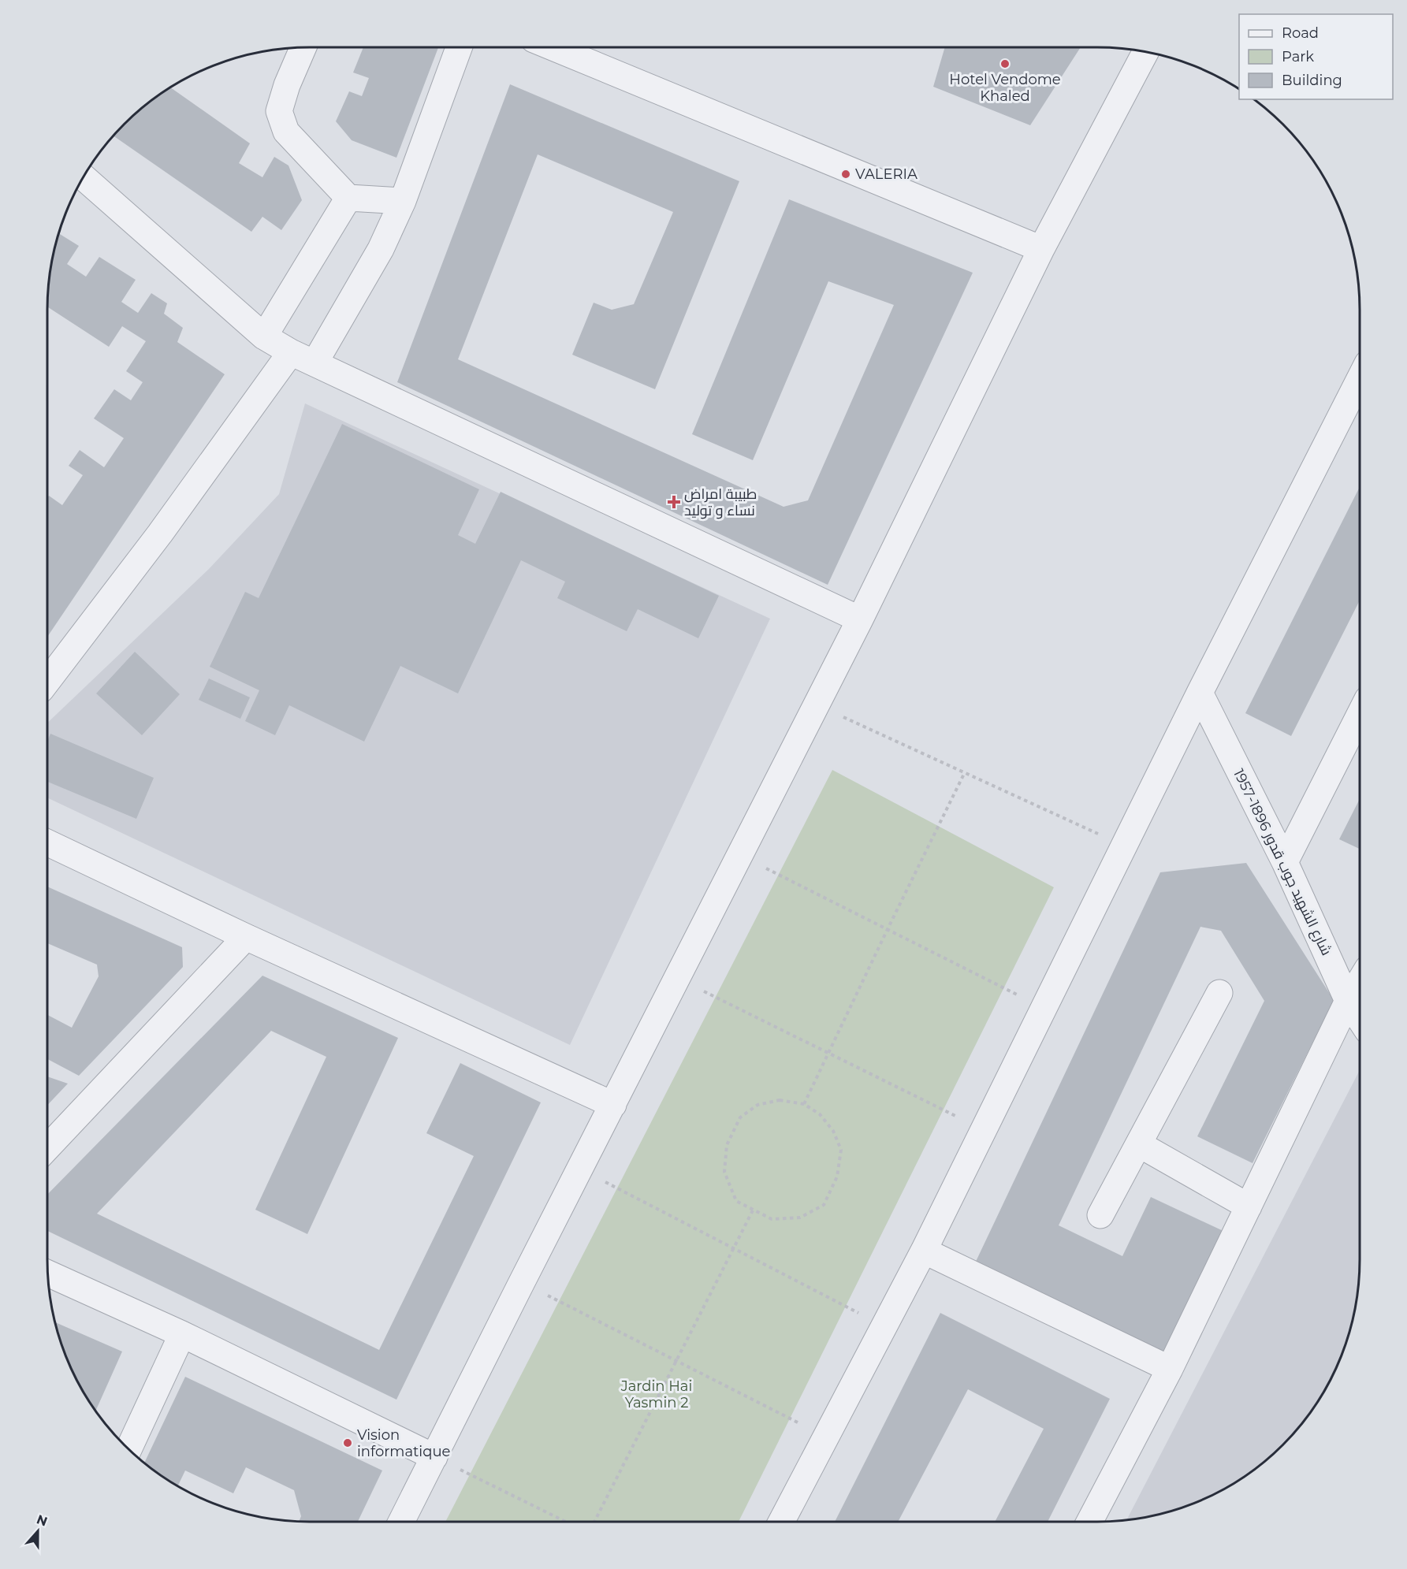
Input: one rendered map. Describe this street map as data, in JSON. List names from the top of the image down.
{
  "streets": {
    "street": ["شارع الشهيد جوب قدور 1896-1957"]
  },
  "parks": ["Jardin Hai Yasmin 2"],
  "places": {
    "other": ["Hotel Vendome Khaled", "VALERIA", "Vision informatique"],
    "health": ["طبيبة امراض نساء و توليد"]
  },
  "legend": ["Road", "Park", "Building"],
  "north": "top"
}
